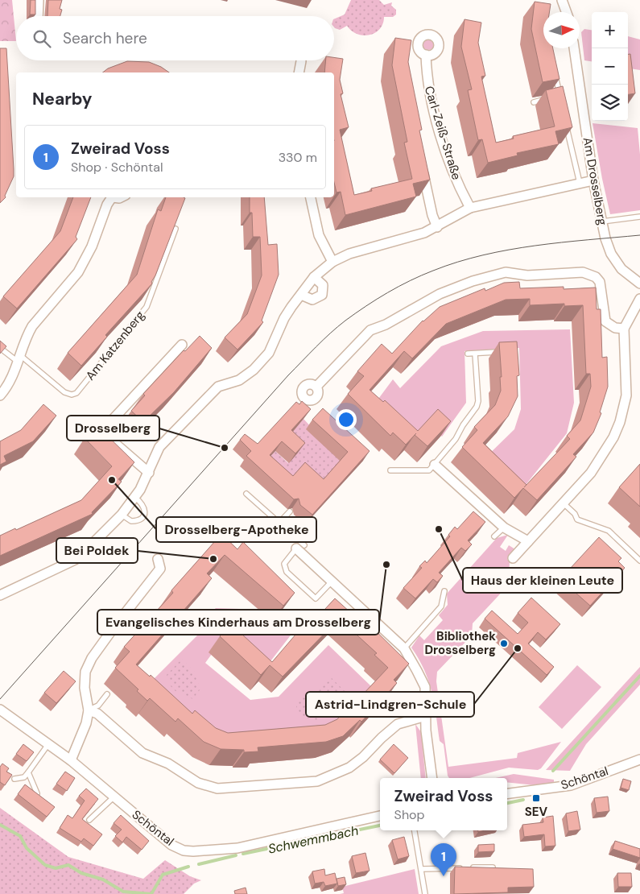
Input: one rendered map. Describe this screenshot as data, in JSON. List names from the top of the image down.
{
  "streets": {
    "street": ["Carl-Zeiß-Straße", "Am Drosselberg", "Schöntal"],
    "lane": ["Am Katzenberg"]
  },
  "water": ["Schwemmbach"],
  "places": {
    "other": [
      "Drosselberg",
      "Drosselberg-Apotheke",
      "Haus der kleinen Leute",
      "Bei Poldek",
      "Evangelisches Kinderhaus am Drosselberg",
      "Bibliothek Drosselberg",
      "Astrid-Lindgren-Schule"
    ],
    "transit": ["SEV"]
  },
  "north": "right",
  "page": {
    "map_buttons": ["+", "−"],
    "search": "Search here",
    "heading": "Nearby",
    "list": [
      {
        "mark": "1",
        "name": "Zweirad Voss",
        "note": "Shop · Schöntal",
        "value": "330 m"
      }
    ],
    "popup": ["Zweirad Voss", "Shop"],
    "pins": "1"
  }
}
